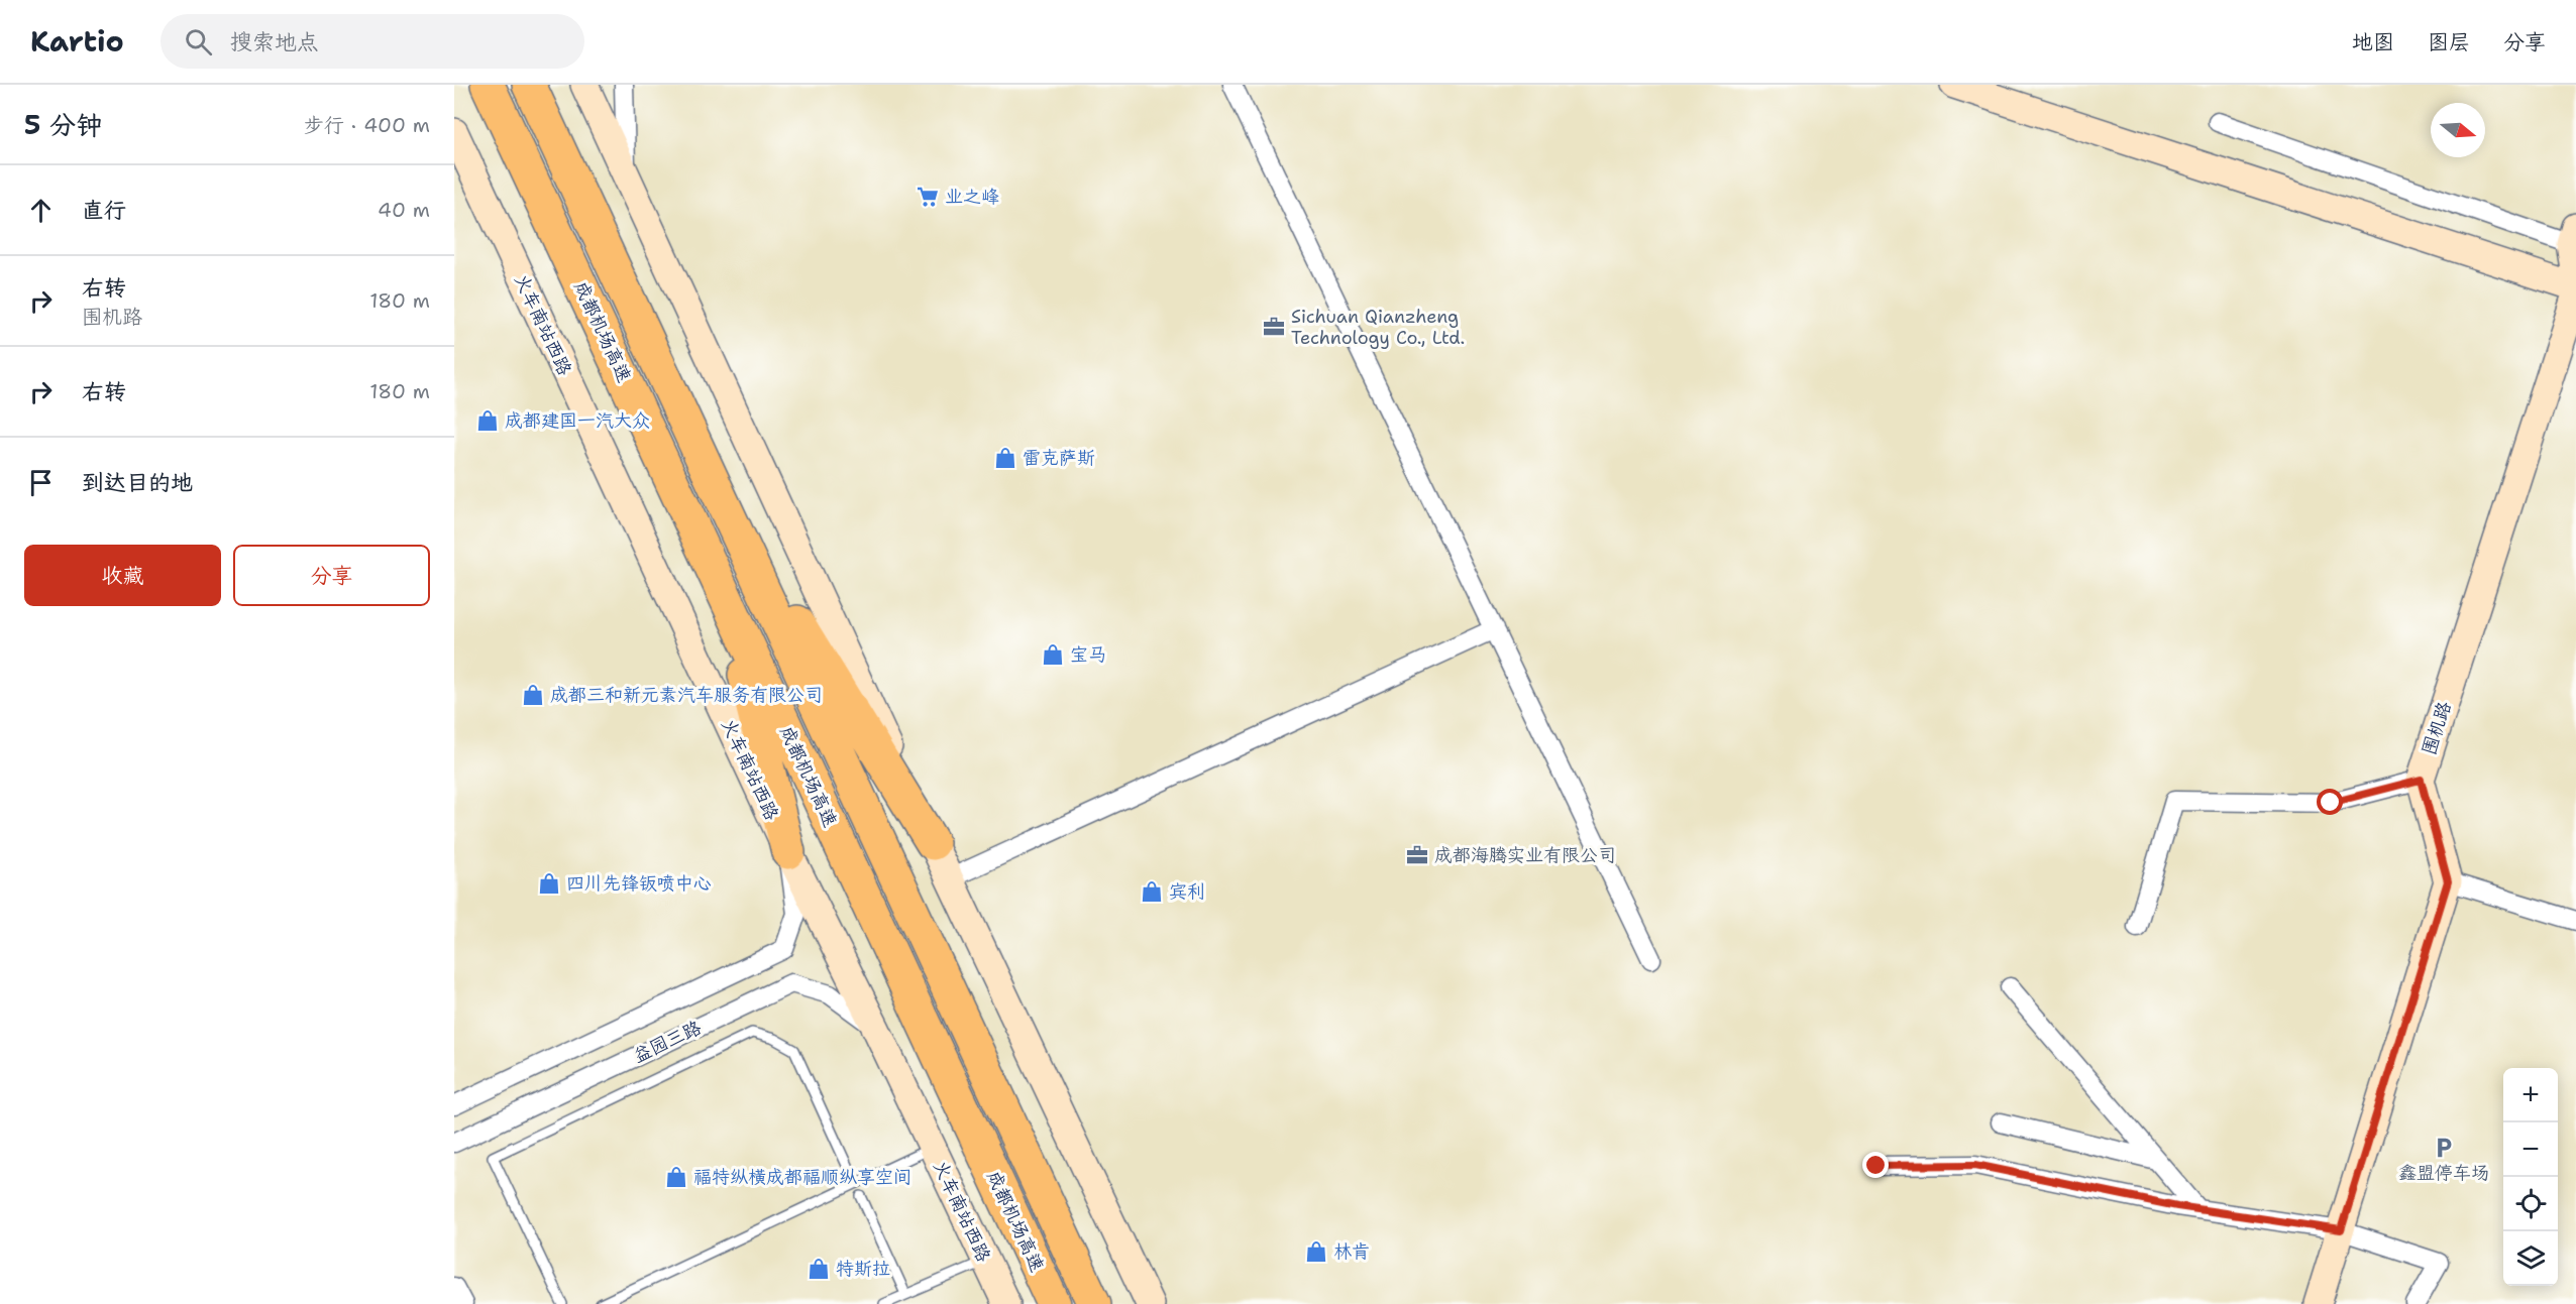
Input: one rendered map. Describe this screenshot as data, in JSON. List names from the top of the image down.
{
  "streets": {
    "highway": ["成都机场高速"],
    "main road": ["火车南站西路", "围机路"],
    "street": ["益园三路"]
  },
  "crossings": [
    ["火车南站西路", "益园三路"]
  ],
  "places": {
    "supermarket": ["业之峰"],
    "office": ["Sichuan Qianzheng Technology Co., Ltd.", "成都海腾实业有限公司"],
    "shop": [
      "成都建国一汽大众",
      "雷克萨斯",
      "宝马",
      "成都三和新元素汽车服务有限公司",
      "四川先锋钣喷中心",
      "宾利",
      "福特纵横成都福顺纵享空间",
      "林肯",
      "特斯拉"
    ],
    "parking": ["鑫盟停车场"]
  },
  "north": "right",
  "page": {
    "header": "Kartio",
    "search": "搜索地点",
    "nav": ["地图", "图层", "分享"],
    "heading": ["5 分钟", "步行 · 400 m"],
    "list": [
      ["直行", "40 m"],
      ["右转", "围机路", "180 m"],
      ["右转", "180 m"],
      "到达目的地"
    ],
    "buttons": ["收藏", "分享"],
    "map_buttons": ["+", "−"]
  }
}
